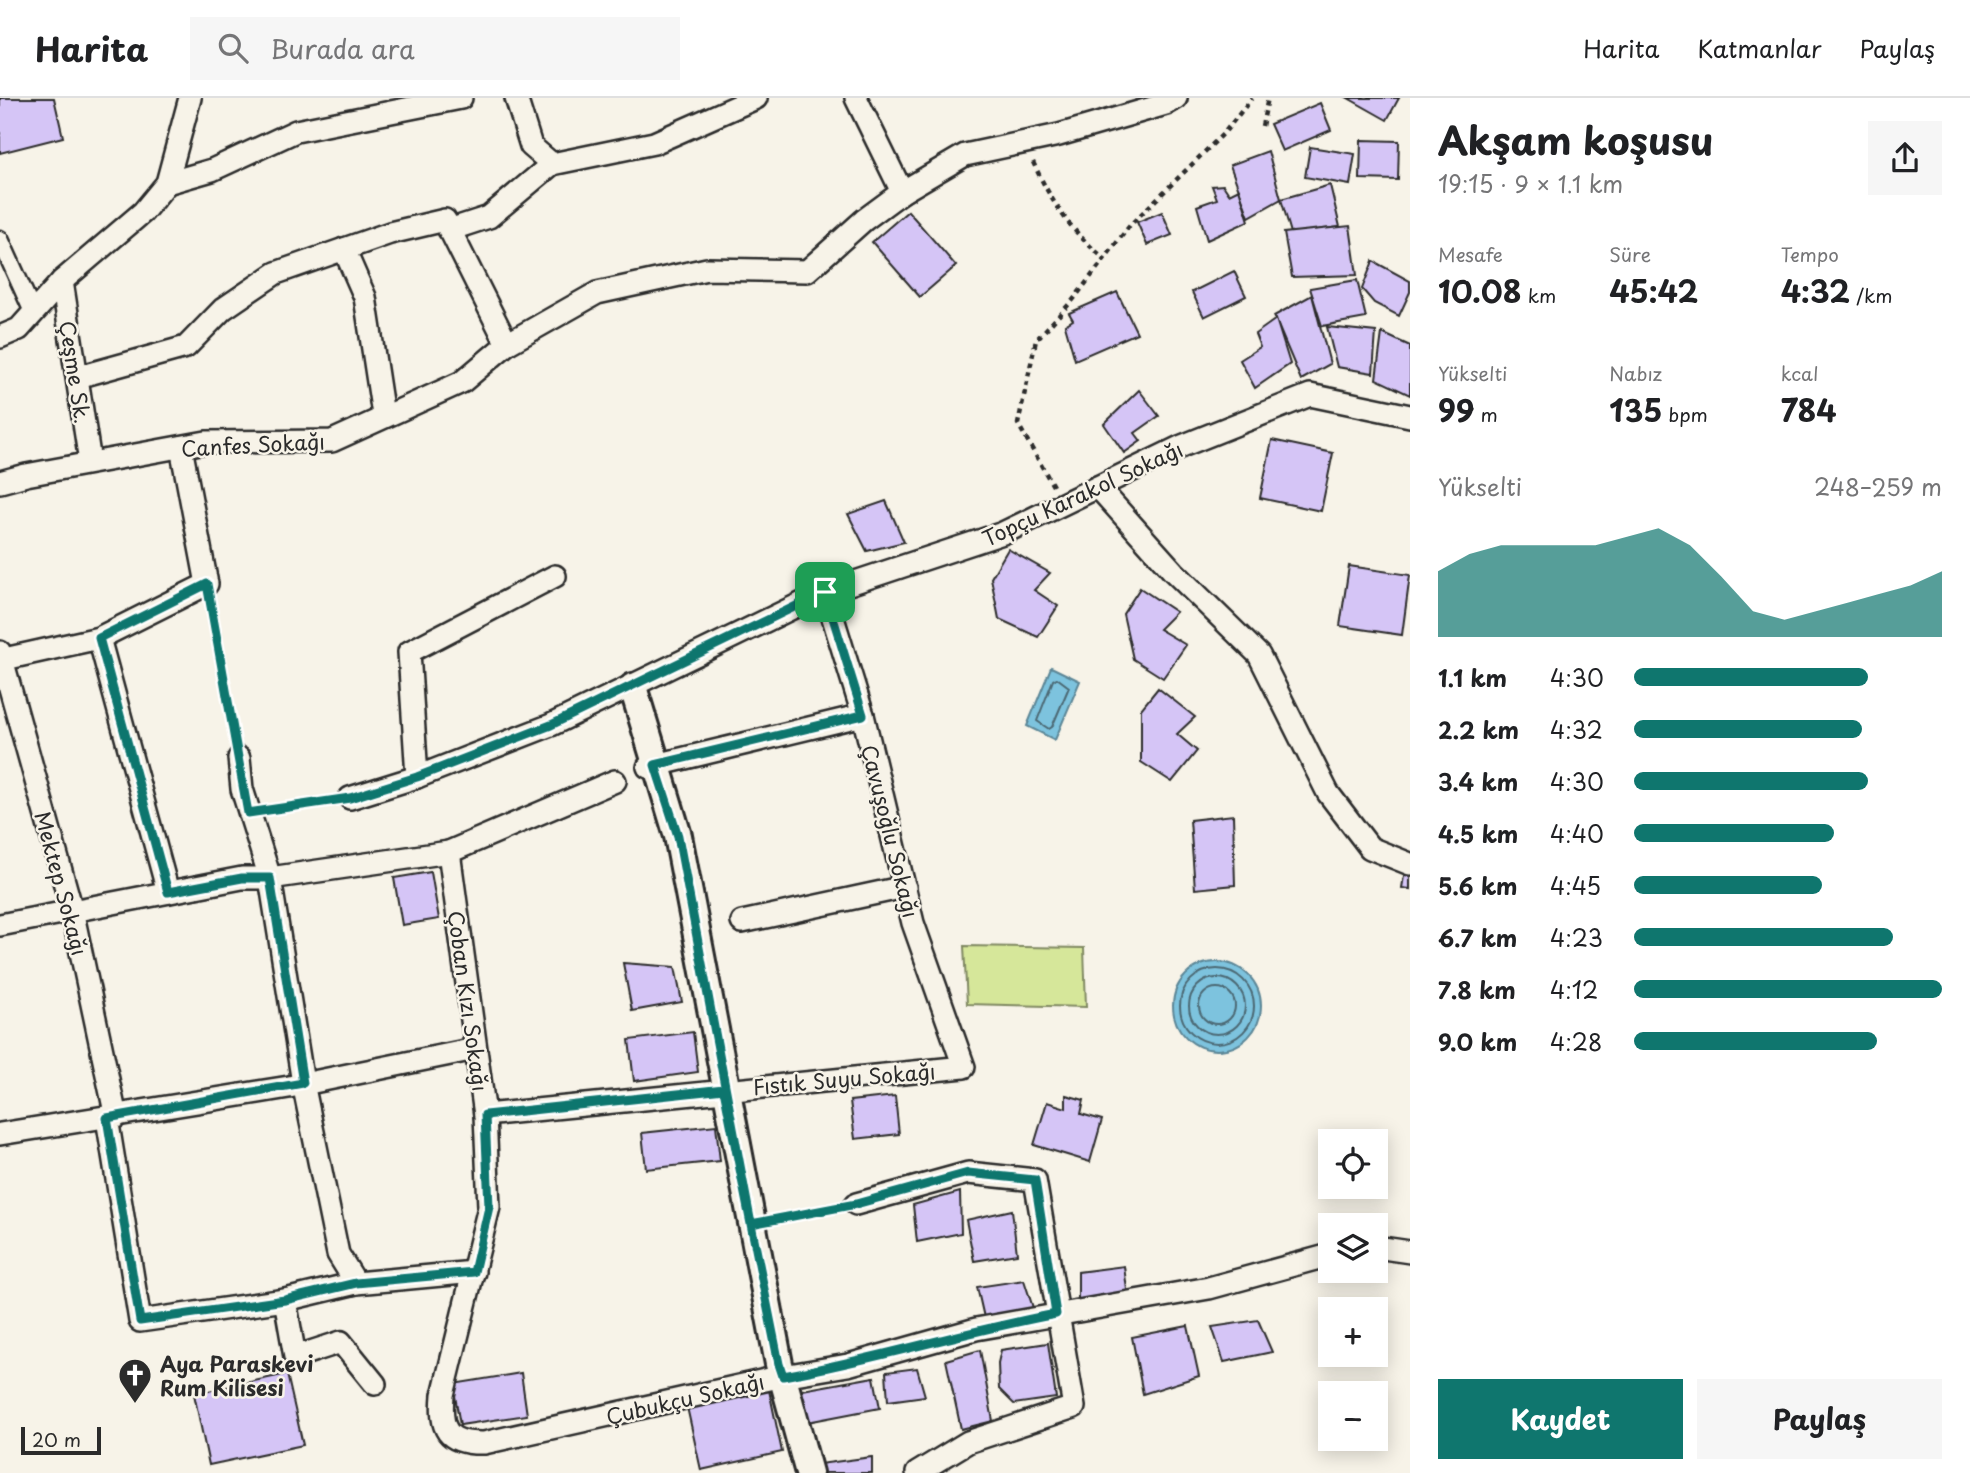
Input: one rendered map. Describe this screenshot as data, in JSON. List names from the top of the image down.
{
  "streets": {
    "street": [
      "Çeşme Sk.",
      "Canfes Sokağı",
      "Topçu Karakol Sokağı",
      "Çavuşoğlu Sokağı",
      "Mektep Sokağı",
      "Çoban Kızı Sokağı",
      "Fıstık Suyu Sokağı",
      "Çubukçu Sokağı"
    ]
  },
  "crossings": [
    ["Çeşme Sk.", "Canfes Sokağı"],
    ["Topçu Karakol Sokağı", "Çavuşoğlu Sokağı"],
    ["Çavuşoğlu Sokağı", "Fıstık Suyu Sokağı"],
    ["Çoban Kızı Sokağı", "Fıstık Suyu Sokağı"],
    ["Çoban Kızı Sokağı", "Çubukçu Sokağı"]
  ],
  "places": {
    "church": ["Aya Paraskevi Rum Kilisesi"]
  },
  "scale_bar": "20 m",
  "page": {
    "header": "Harita",
    "search": "Burada ara",
    "nav": ["Harita", "Katmanlar", "Paylaş"],
    "heading": ["Akşam koşusu", "19:15 · 9 × 1.1 km"],
    "stats": [
      ["Mesafe", "10.08 km"],
      ["Süre", "45:42"],
      ["Tempo", "4:32 /km"],
      ["Yükselti", "99 m"],
      ["Nabız", "135 bpm"],
      ["kcal", "784"]
    ],
    "chart": ["Yükselti", "248–259 m"],
    "list": [
      {
        "name": "1.1 km",
        "note": "4:30"
      },
      {
        "name": "2.2 km",
        "note": "4:32"
      },
      {
        "name": "3.4 km",
        "note": "4:30"
      },
      {
        "name": "4.5 km",
        "note": "4:40"
      },
      {
        "name": "5.6 km",
        "note": "4:45"
      },
      {
        "name": "6.7 km",
        "note": "4:23"
      },
      {
        "name": "7.8 km",
        "note": "4:12"
      },
      {
        "name": "9.0 km",
        "note": "4:28"
      }
    ],
    "map_buttons": ["+", "−"],
    "buttons": ["Kaydet", "Paylaş"],
    "scale": "20 m"
  }
}
